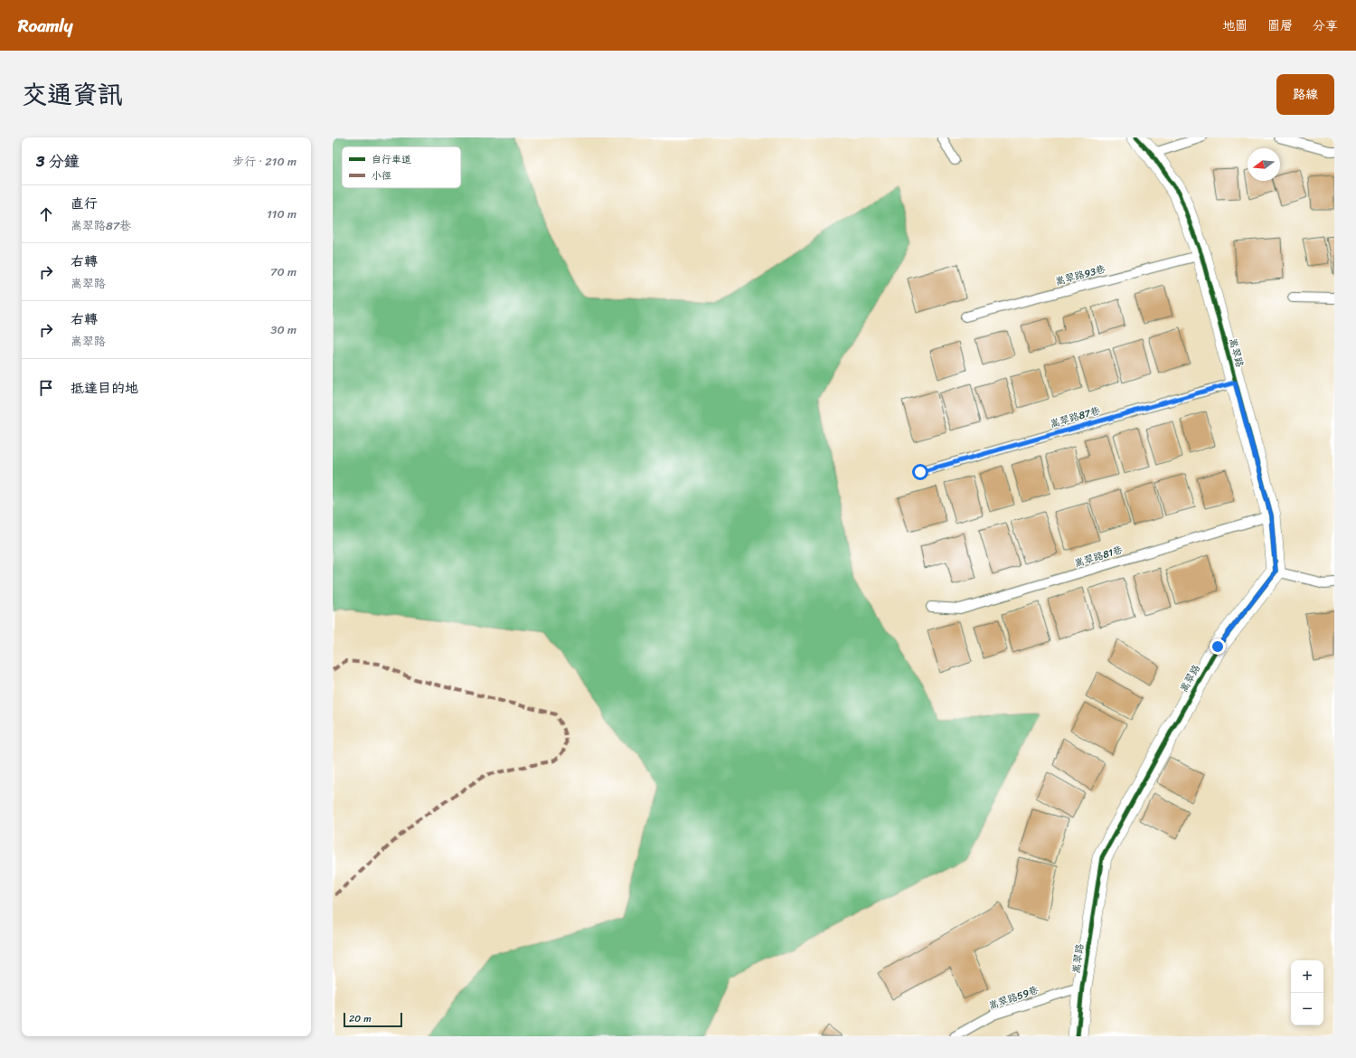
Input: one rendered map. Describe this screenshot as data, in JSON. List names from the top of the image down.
{
  "streets": {
    "street": ["嵩翠路"],
    "lane": [
      "嵩翠路93巷",
      "嵩翠路87巷",
      "嵩翠路81巷",
      "嵩翠路59巷"
    ]
  },
  "crossings": [
    ["嵩翠路93巷", "嵩翠路"],
    ["嵩翠路", "嵩翠路87巷"],
    ["嵩翠路", "嵩翠路81巷"],
    ["嵩翠路", "嵩翠路59巷"]
  ],
  "legend": ["自行車道", "小徑"],
  "scale_bar": "20 m",
  "north": "left",
  "page": {
    "header": "Roamly",
    "nav": ["地圖", "圖層", "分享"],
    "title": "交通資訊",
    "buttons": "路線",
    "heading": ["3 分鐘", "步行 · 210 m"],
    "list": [
      ["直行", "嵩翠路87巷", "110 m"],
      ["右轉", "嵩翠路", "70 m"],
      ["右轉", "嵩翠路", "30 m"],
      "抵達目的地"
    ],
    "map_buttons": ["+", "−"],
    "scale": "20 m"
  }
}
